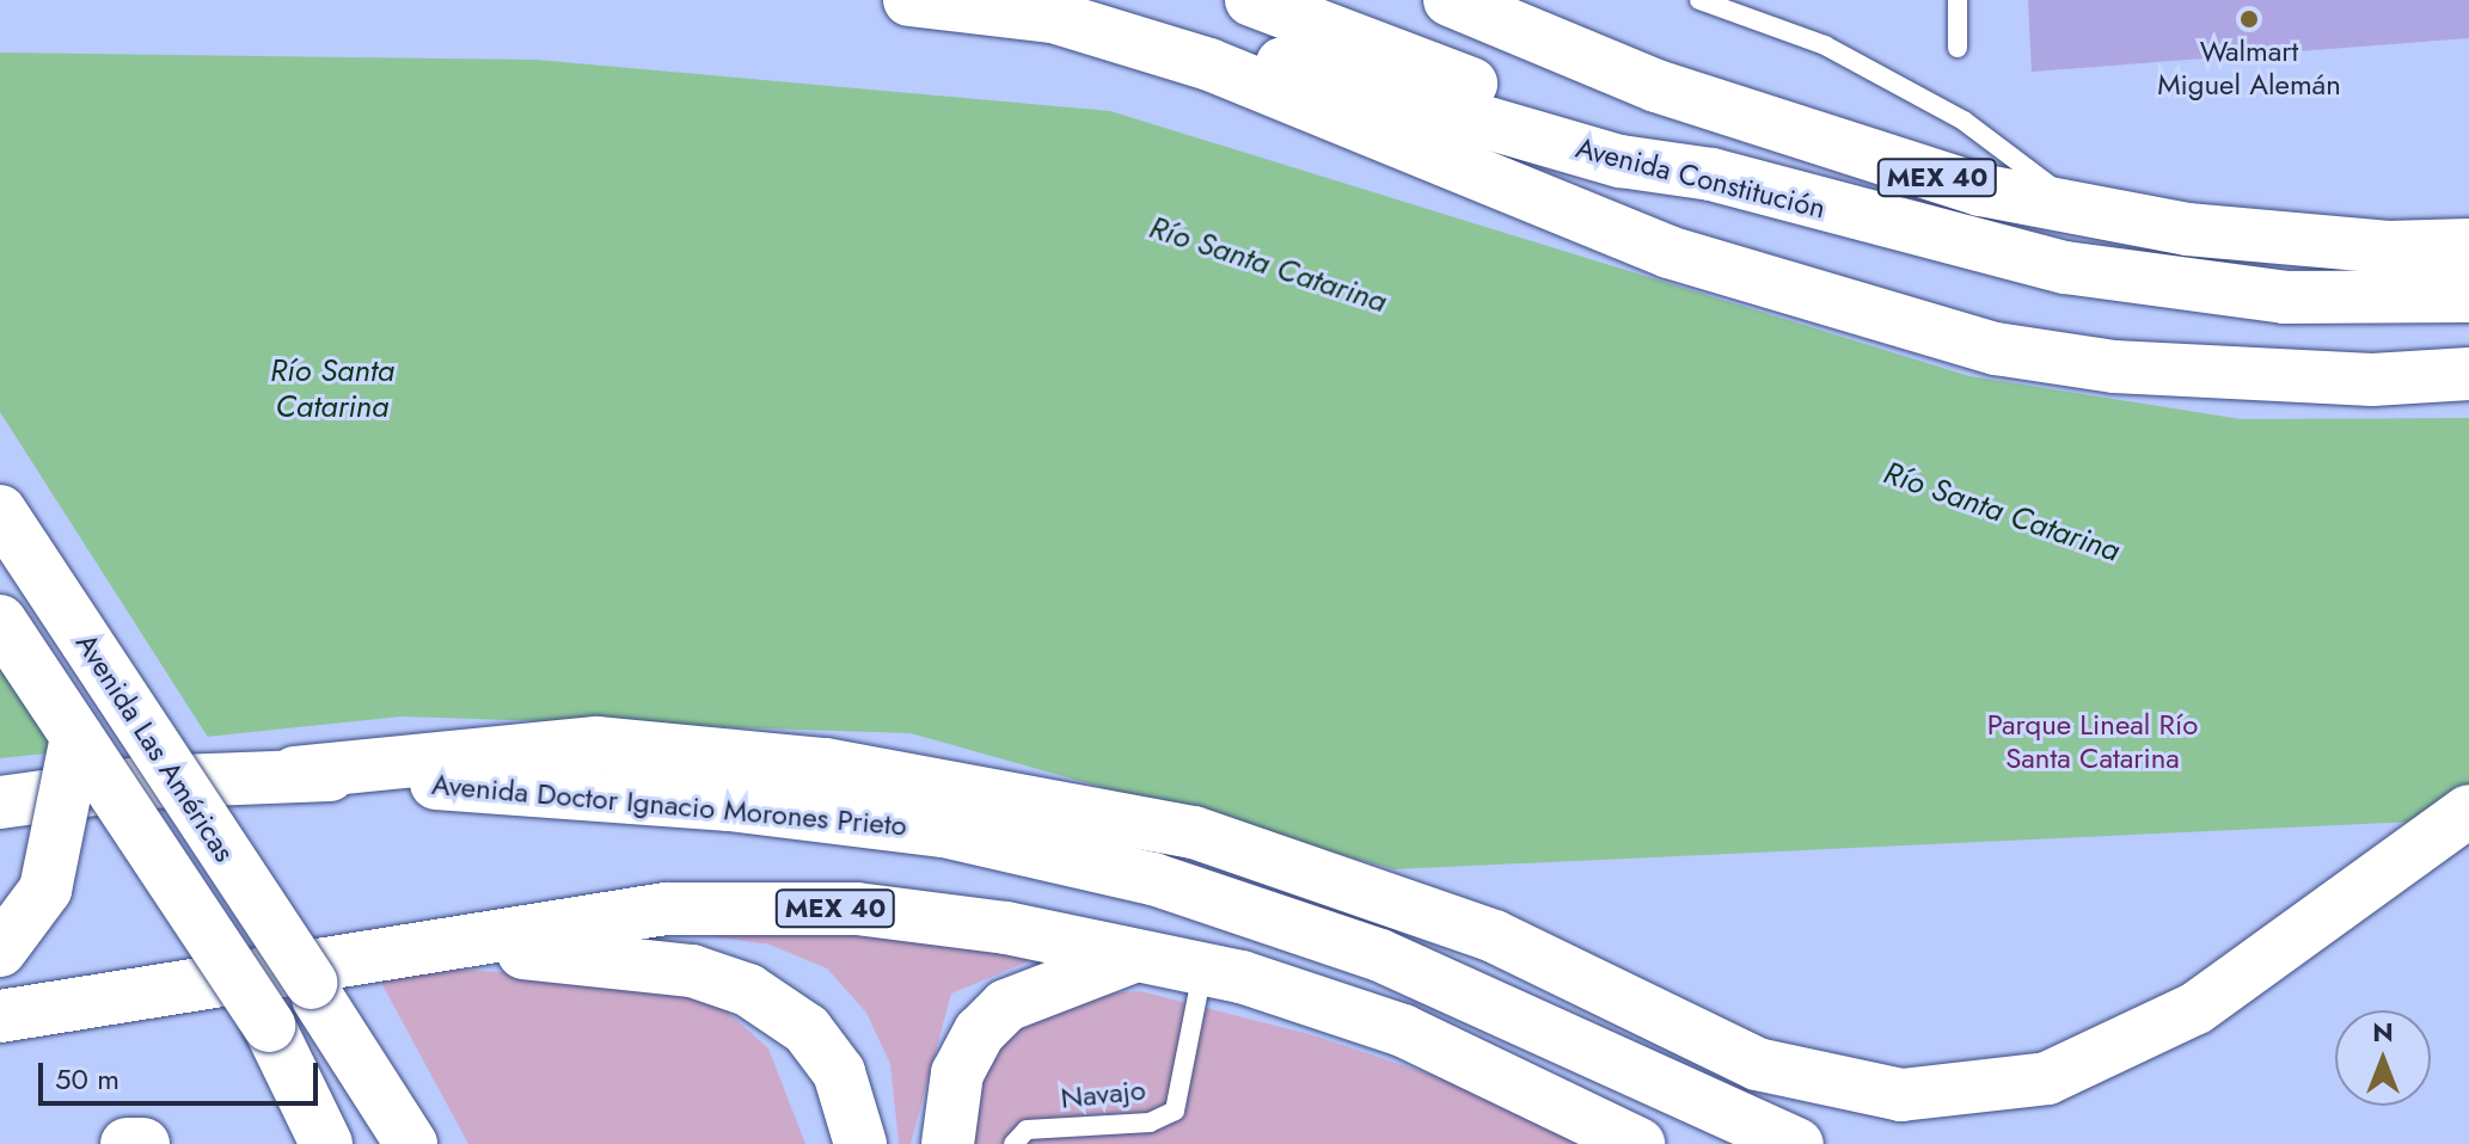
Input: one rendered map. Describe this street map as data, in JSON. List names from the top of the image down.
{
  "streets": {
    "main road": [
      "Avenida Constitución",
      "MEX 40",
      "Avenida Las Américas",
      "Avenida Doctor Ignacio Morones Prieto"
    ],
    "lane": ["Navajo"]
  },
  "crossings": [
    ["MEX 40", "Navajo"]
  ],
  "water": ["Río Santa Catarina"],
  "parks": ["Parque Lineal Río Santa Catarina"],
  "places": ["Walmart Miguel Alemán"],
  "scale_bar": "50 m",
  "north": "top"
}
